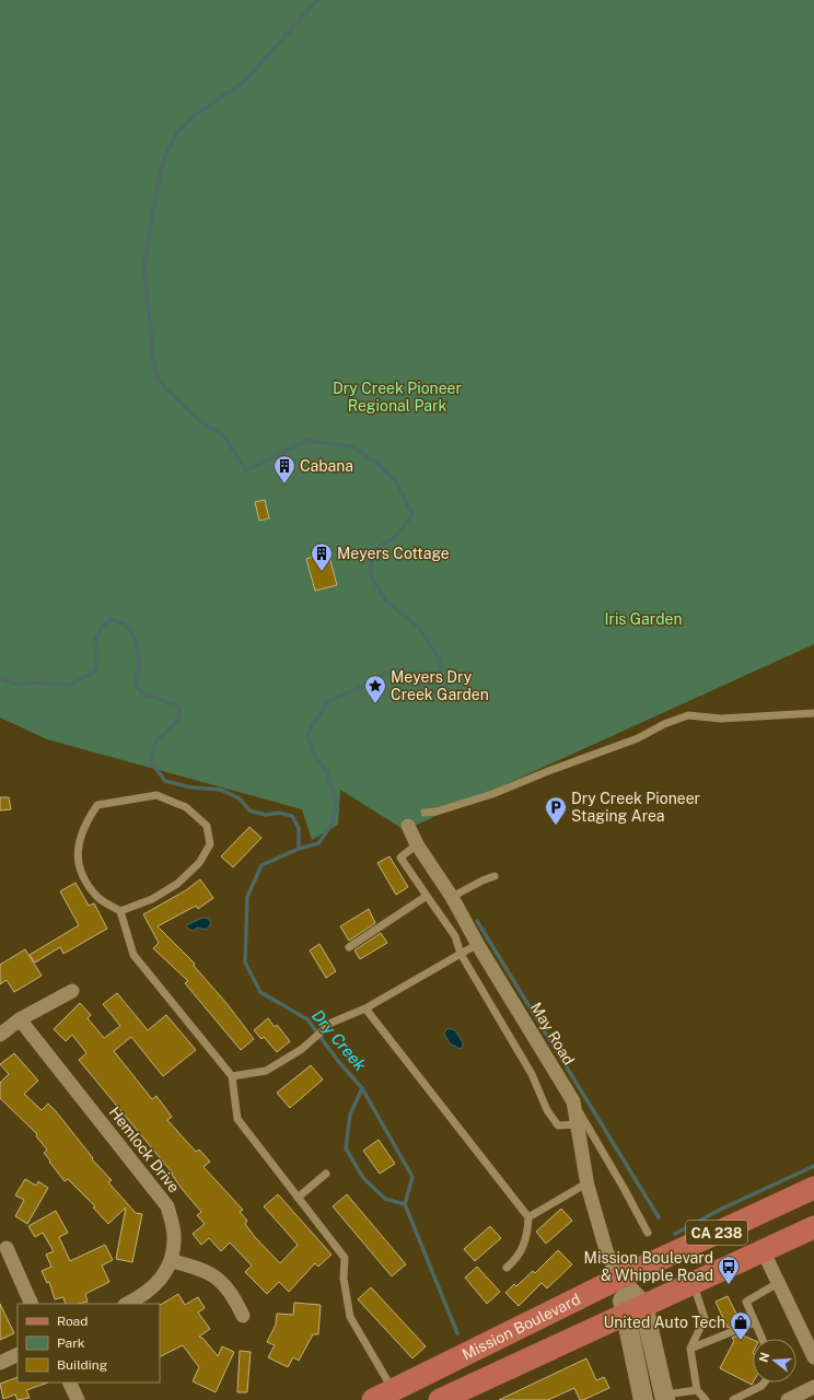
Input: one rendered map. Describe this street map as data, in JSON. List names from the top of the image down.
{
  "streets": {
    "main road": ["CA 238", "Mission Boulevard"],
    "street": ["May Road", "Hemlock Drive"]
  },
  "crossings": [
    ["May Road", "Mission Boulevard"]
  ],
  "water": ["Dry Creek"],
  "parks": ["Dry Creek Pioneer Regional Park", "Iris Garden"],
  "places": {
    "building": ["Cabana", "Meyers Cottage"],
    "place": ["Meyers Dry Creek Garden"],
    "parking": ["Dry Creek Pioneer Staging Area"],
    "bus stop": ["Mission Boulevard & Whipple Road"],
    "shop": ["United Auto Tech"]
  },
  "legend": ["Road", "Park", "Building"],
  "north": "left"
}
